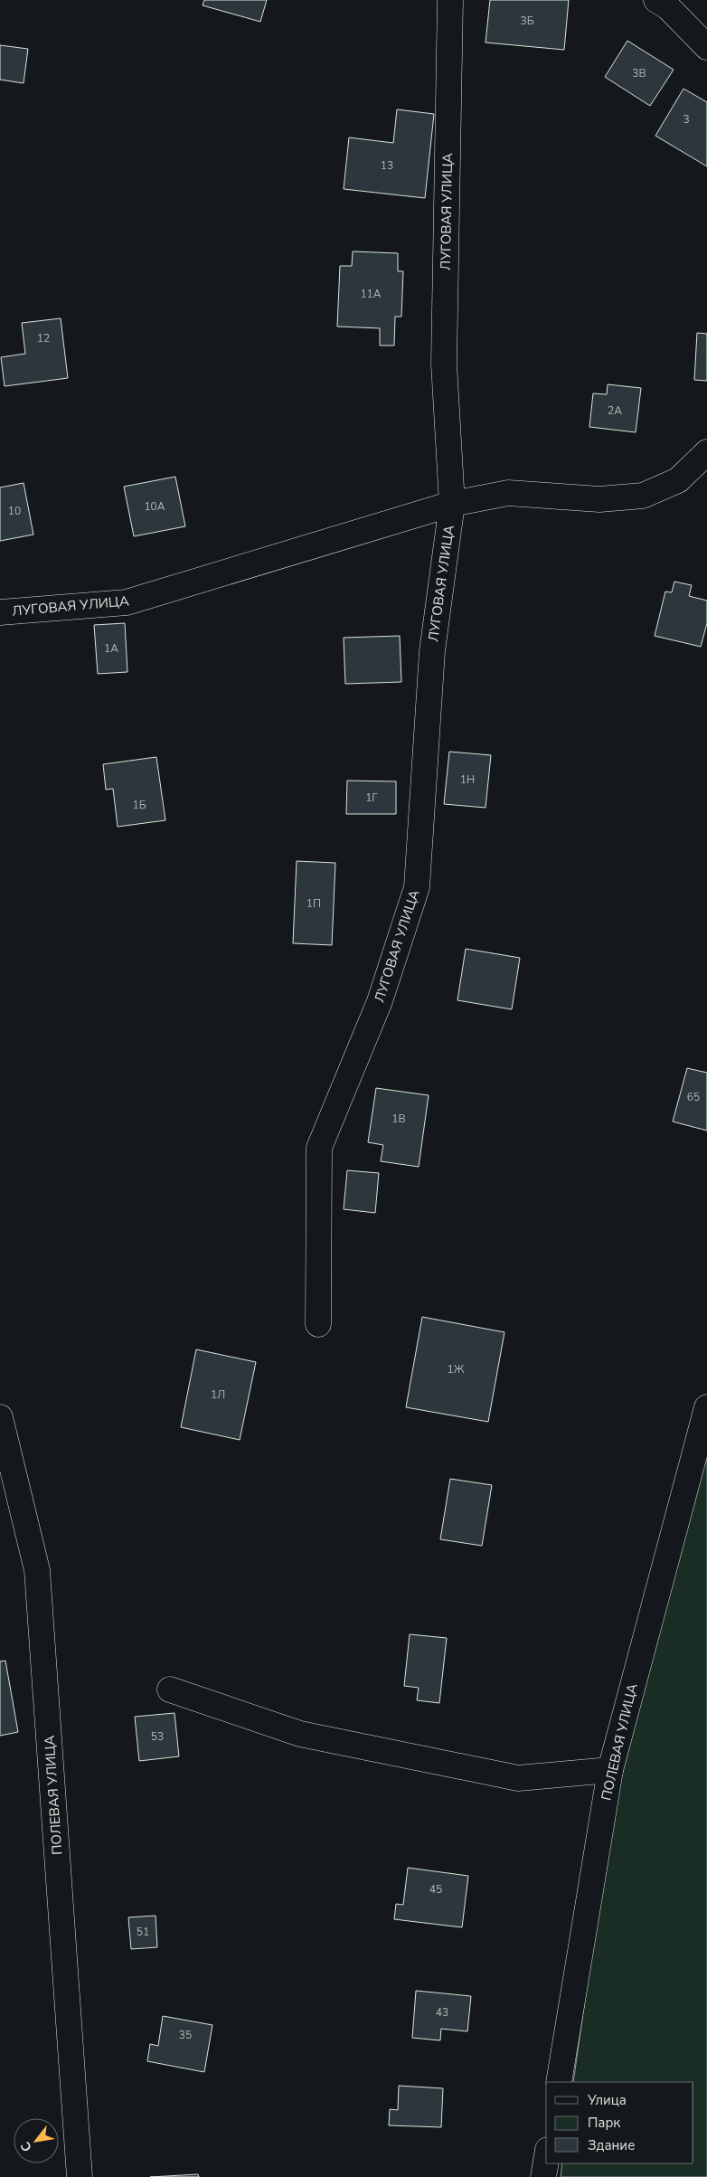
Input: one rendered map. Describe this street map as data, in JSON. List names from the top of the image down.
{
  "streets": {
    "street": ["ЛУГОВАЯ УЛИЦА", "ПОЛЕВАЯ УЛИЦА"]
  },
  "house_numbers": [
    "3Б",
    "3В",
    "3",
    "13",
    "11А",
    "12",
    "2А",
    "10А",
    "10",
    "1А",
    "1Н",
    "1Г",
    "1Б",
    "1П",
    "65",
    "1В",
    "1Ж",
    "1Л",
    "53",
    "45",
    "51",
    "43",
    "35"
  ],
  "legend": ["Улица", "Парк", "Здание"],
  "north": "bottom left"
}
